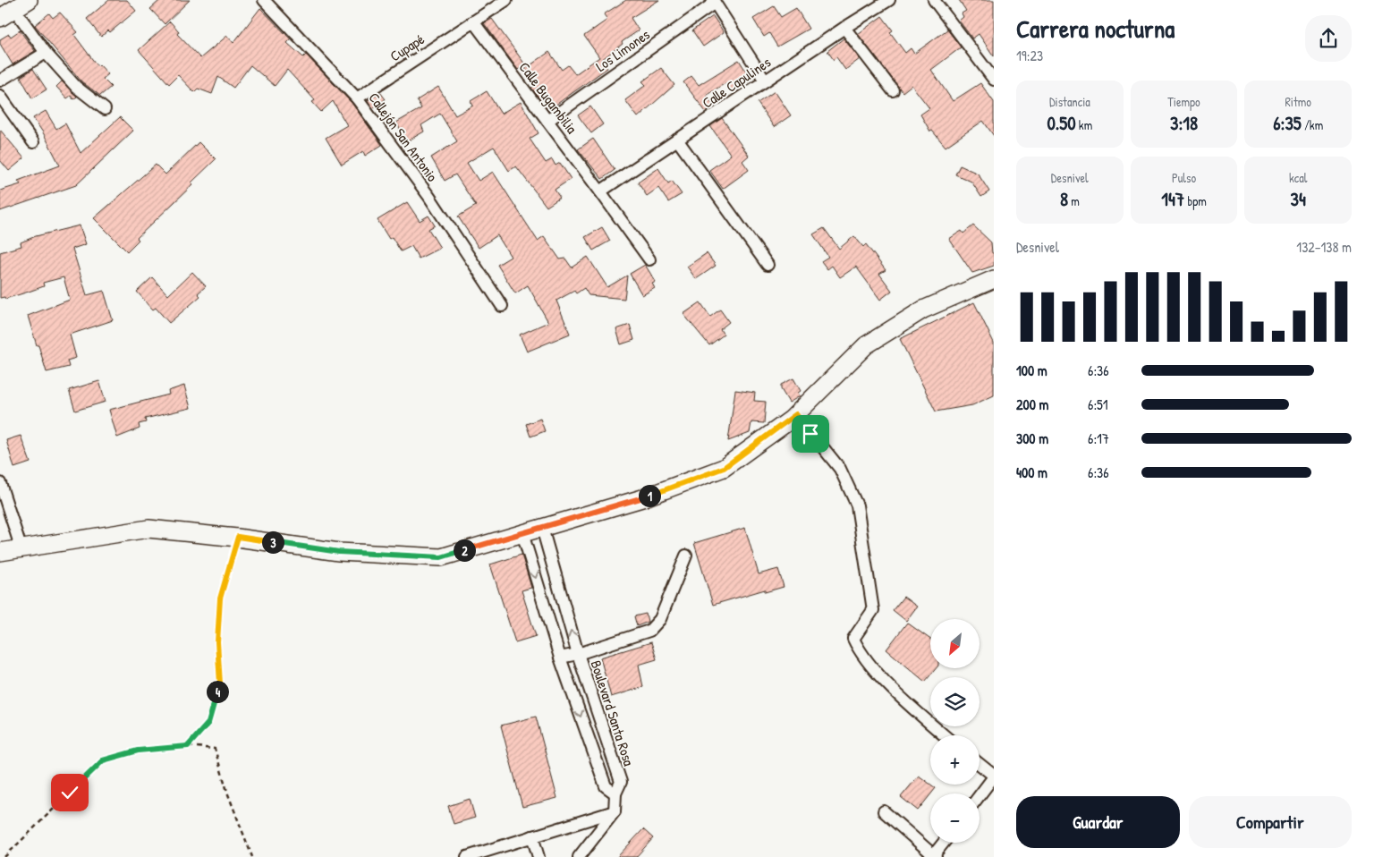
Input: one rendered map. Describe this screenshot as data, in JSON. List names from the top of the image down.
{
  "streets": {
    "street": [
      "Cupapé",
      "Los Limones",
      "Calle Capulines",
      "Calle Bugambilia",
      "Callejón San Antonio",
      "Boulevard Santa Rosa"
    ]
  },
  "crossings": [
    ["Cupapé", "Calle Bugambilia"],
    ["Cupapé", "Callejón San Antonio"],
    ["Los Limones", "Calle Bugambilia"],
    ["Calle Capulines", "Calle Bugambilia"]
  ],
  "north": "bottom left",
  "page": {
    "heading": ["Carrera nocturna", "19:23"],
    "stats": [
      ["Distancia", "0.50 km"],
      ["Tiempo", "3:18"],
      ["Ritmo", "6:35 /km"],
      ["Desnivel", "8 m"],
      ["Pulso", "147 bpm"],
      ["kcal", "34"]
    ],
    "chart": ["Desnivel", "132–138 m"],
    "list": [
      {
        "name": "100 m",
        "note": "6:36"
      },
      {
        "name": "200 m",
        "note": "6:51"
      },
      {
        "name": "300 m",
        "note": "6:17"
      },
      {
        "name": "400 m",
        "note": "6:36"
      }
    ],
    "pins": [
      "1",
      "3",
      "2",
      "4"
    ],
    "map_buttons": ["+", "−"],
    "buttons": ["Guardar", "Compartir"]
  }
}
